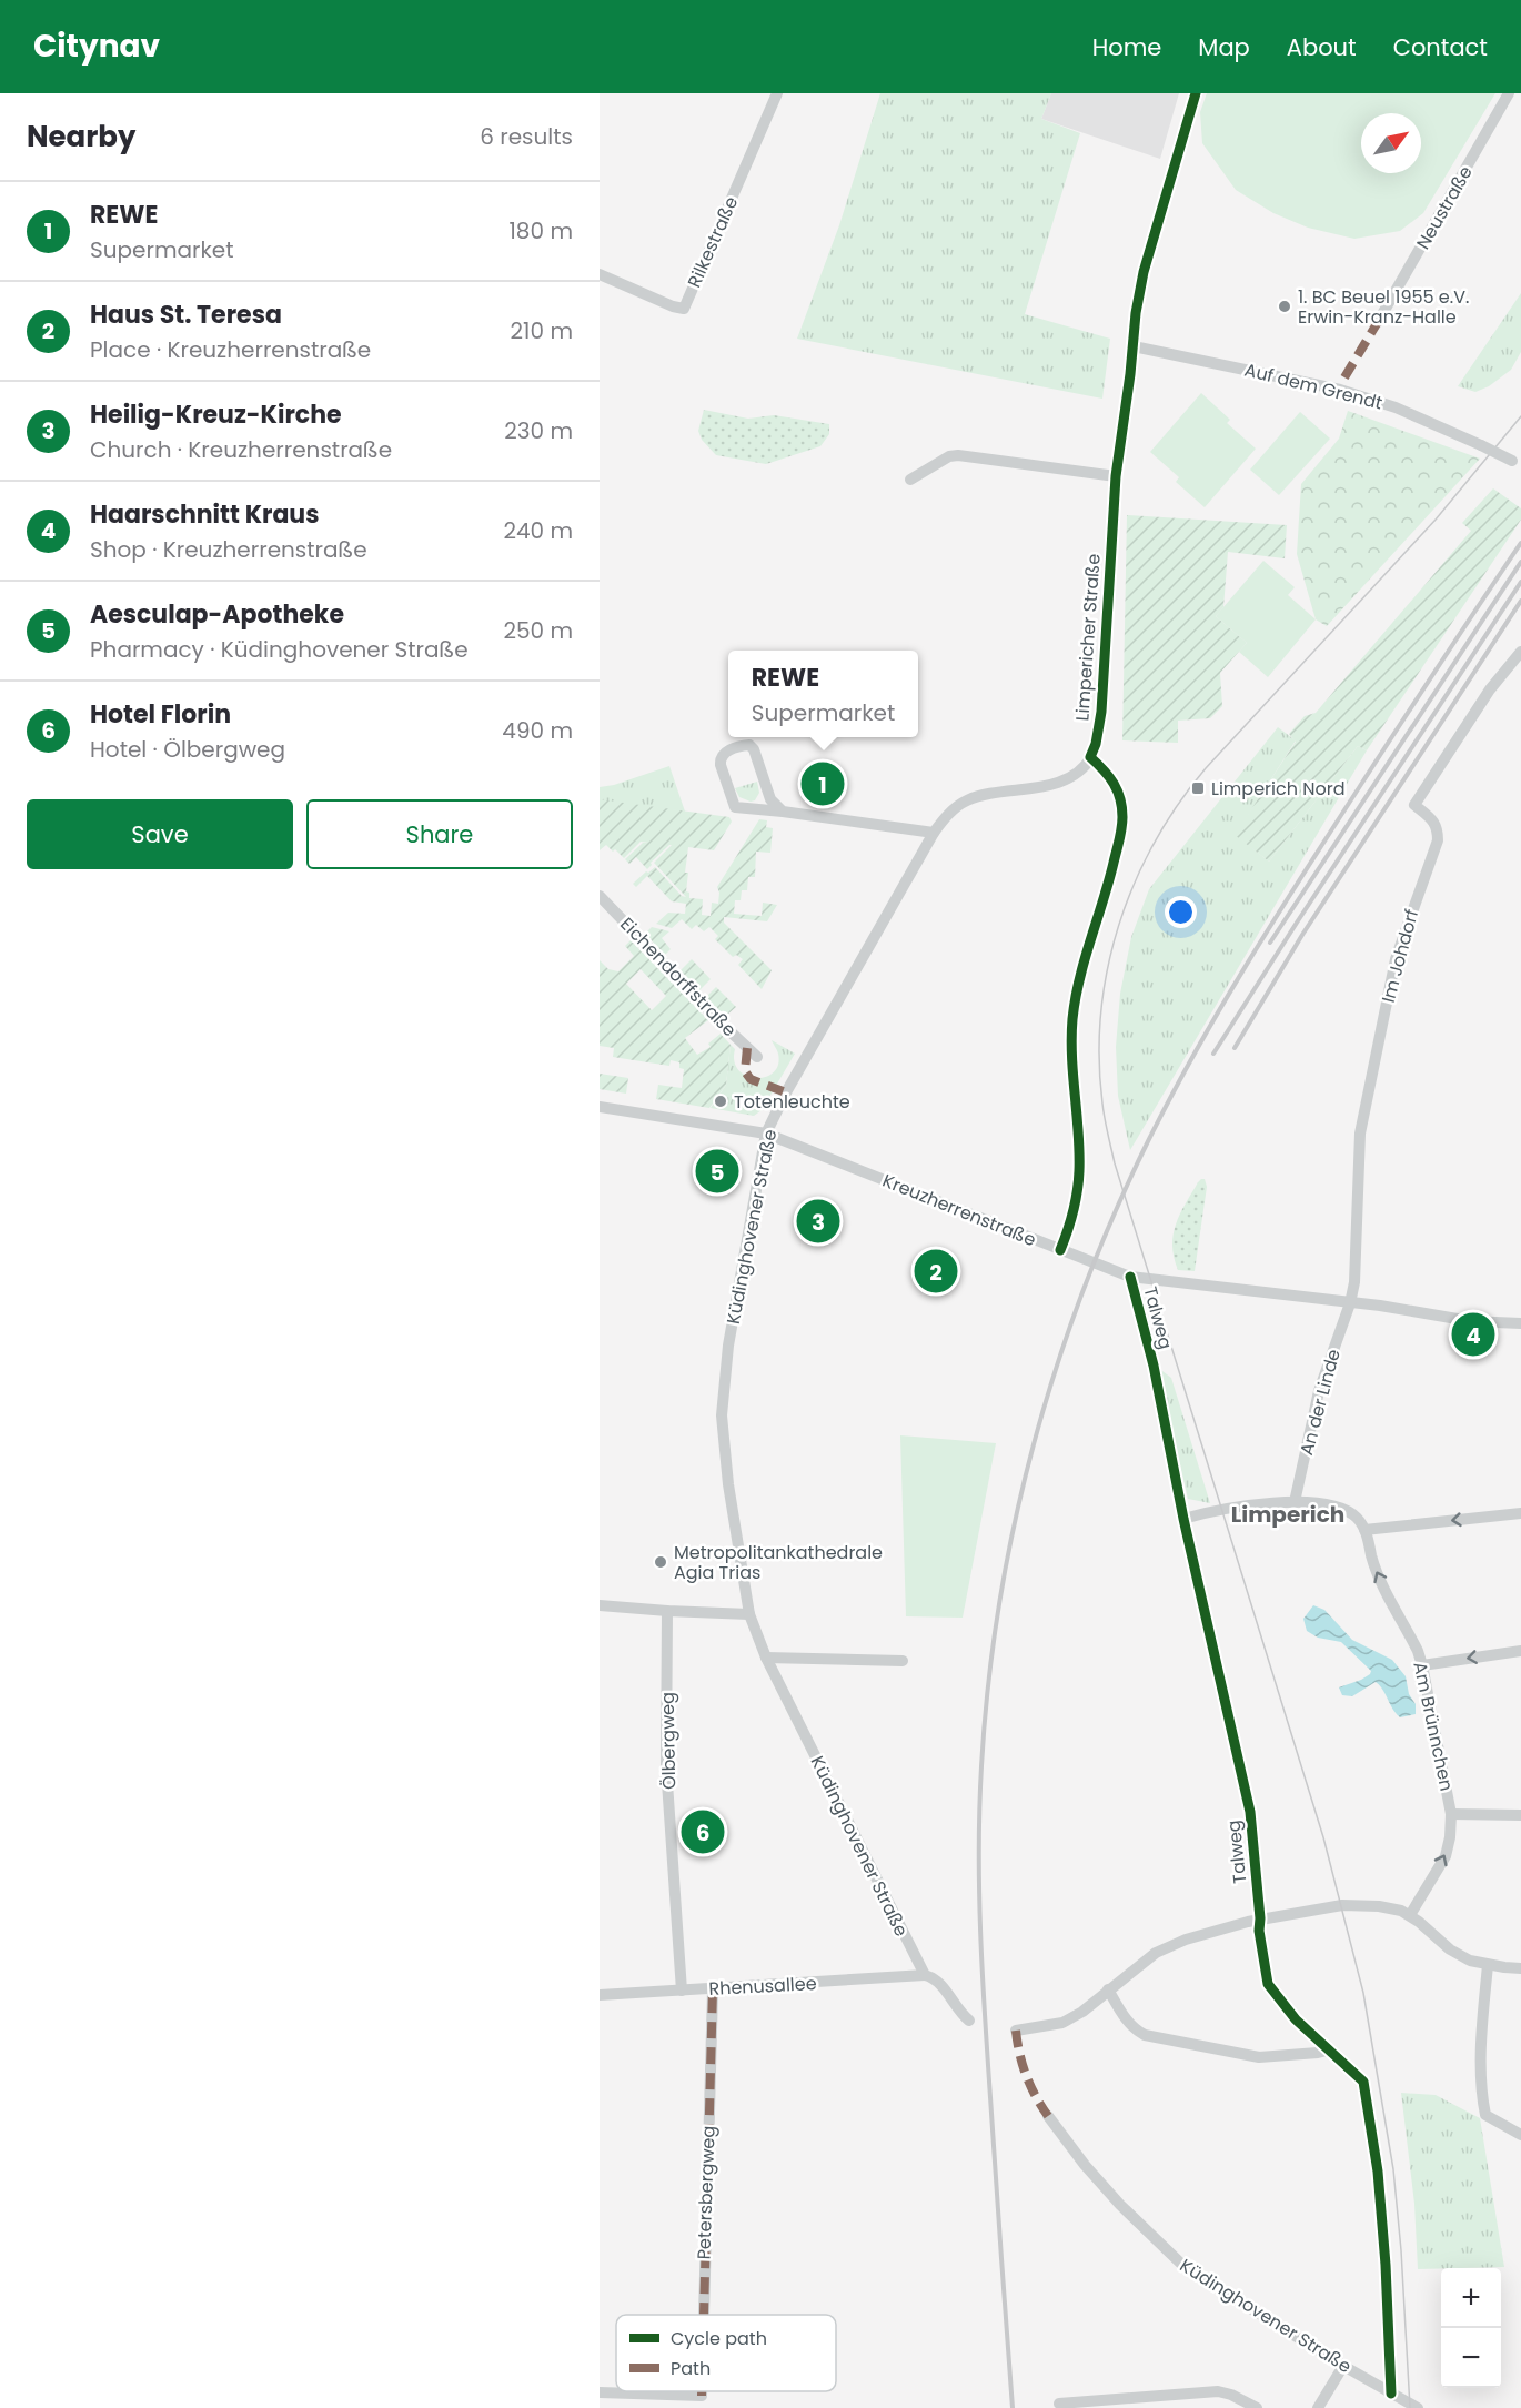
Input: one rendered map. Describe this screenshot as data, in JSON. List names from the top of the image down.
{
  "streets": {
    "street": [
      "Neustraße",
      "Rilkestraße",
      "Auf dem Grendt",
      "Limpericher Straße",
      "Im Johdorf",
      "Eichendorffstraße",
      "Kreuzherrenstraße",
      "Küdinghovener Straße",
      "Talweg",
      "An der Linde",
      "Am Brünnchen",
      "Ölbergweg",
      "Rhenusallee",
      "Petersbergweg"
    ]
  },
  "crossings": [
    ["Auf dem Grendt", "Limpericher Straße"],
    ["Limpericher Straße", "Küdinghovener Straße"],
    ["Im Johdorf", "Kreuzherrenstraße"],
    ["Im Johdorf", "An der Linde"],
    ["Kreuzherrenstraße", "Küdinghovener Straße"],
    ["Kreuzherrenstraße", "Talweg"],
    ["Kreuzherrenstraße", "An der Linde"],
    ["Küdinghovener Straße", "Talweg"],
    ["Küdinghovener Straße", "Rhenusallee"],
    ["Ölbergweg", "Rhenusallee"],
    ["Rhenusallee", "Petersbergweg"]
  ],
  "one_way": ["Am Brünnchen"],
  "districts": ["Limperich"],
  "places": {
    "other": ["1. BC Beuel 1955 e.V. Erwin-Kranz-Halle", "Totenleuchte", "Metropolitankathedrale Agia Trias"],
    "transit": ["Limperich Nord"]
  },
  "legend": ["Cycle path", "Path"],
  "north": "top right",
  "page": {
    "header": "Citynav",
    "nav": [
      "Home",
      "Map",
      "About",
      "Contact"
    ],
    "heading": ["Nearby", "6 results"],
    "list": [
      {
        "mark": "1",
        "name": "REWE",
        "note": "Supermarket",
        "value": "180 m"
      },
      {
        "mark": "2",
        "name": "Haus St. Teresa",
        "note": "Place · Kreuzherrenstraße",
        "value": "210 m"
      },
      {
        "mark": "3",
        "name": "Heilig-Kreuz-Kirche",
        "note": "Church · Kreuzherrenstraße",
        "value": "230 m"
      },
      {
        "mark": "4",
        "name": "Haarschnitt Kraus",
        "note": "Shop · Kreuzherrenstraße",
        "value": "240 m"
      },
      {
        "mark": "5",
        "name": "Aesculap-Apotheke",
        "note": "Pharmacy · Küdinghovener Straße",
        "value": "250 m"
      },
      {
        "mark": "6",
        "name": "Hotel Florin",
        "note": "Hotel · Ölbergweg",
        "value": "490 m"
      }
    ],
    "popup": ["REWE", "Supermarket"],
    "pins": [
      "1",
      "5",
      "3",
      "2",
      "4",
      "6"
    ],
    "buttons": ["Save", "Share"],
    "map_buttons": ["+", "−"]
  }
}
